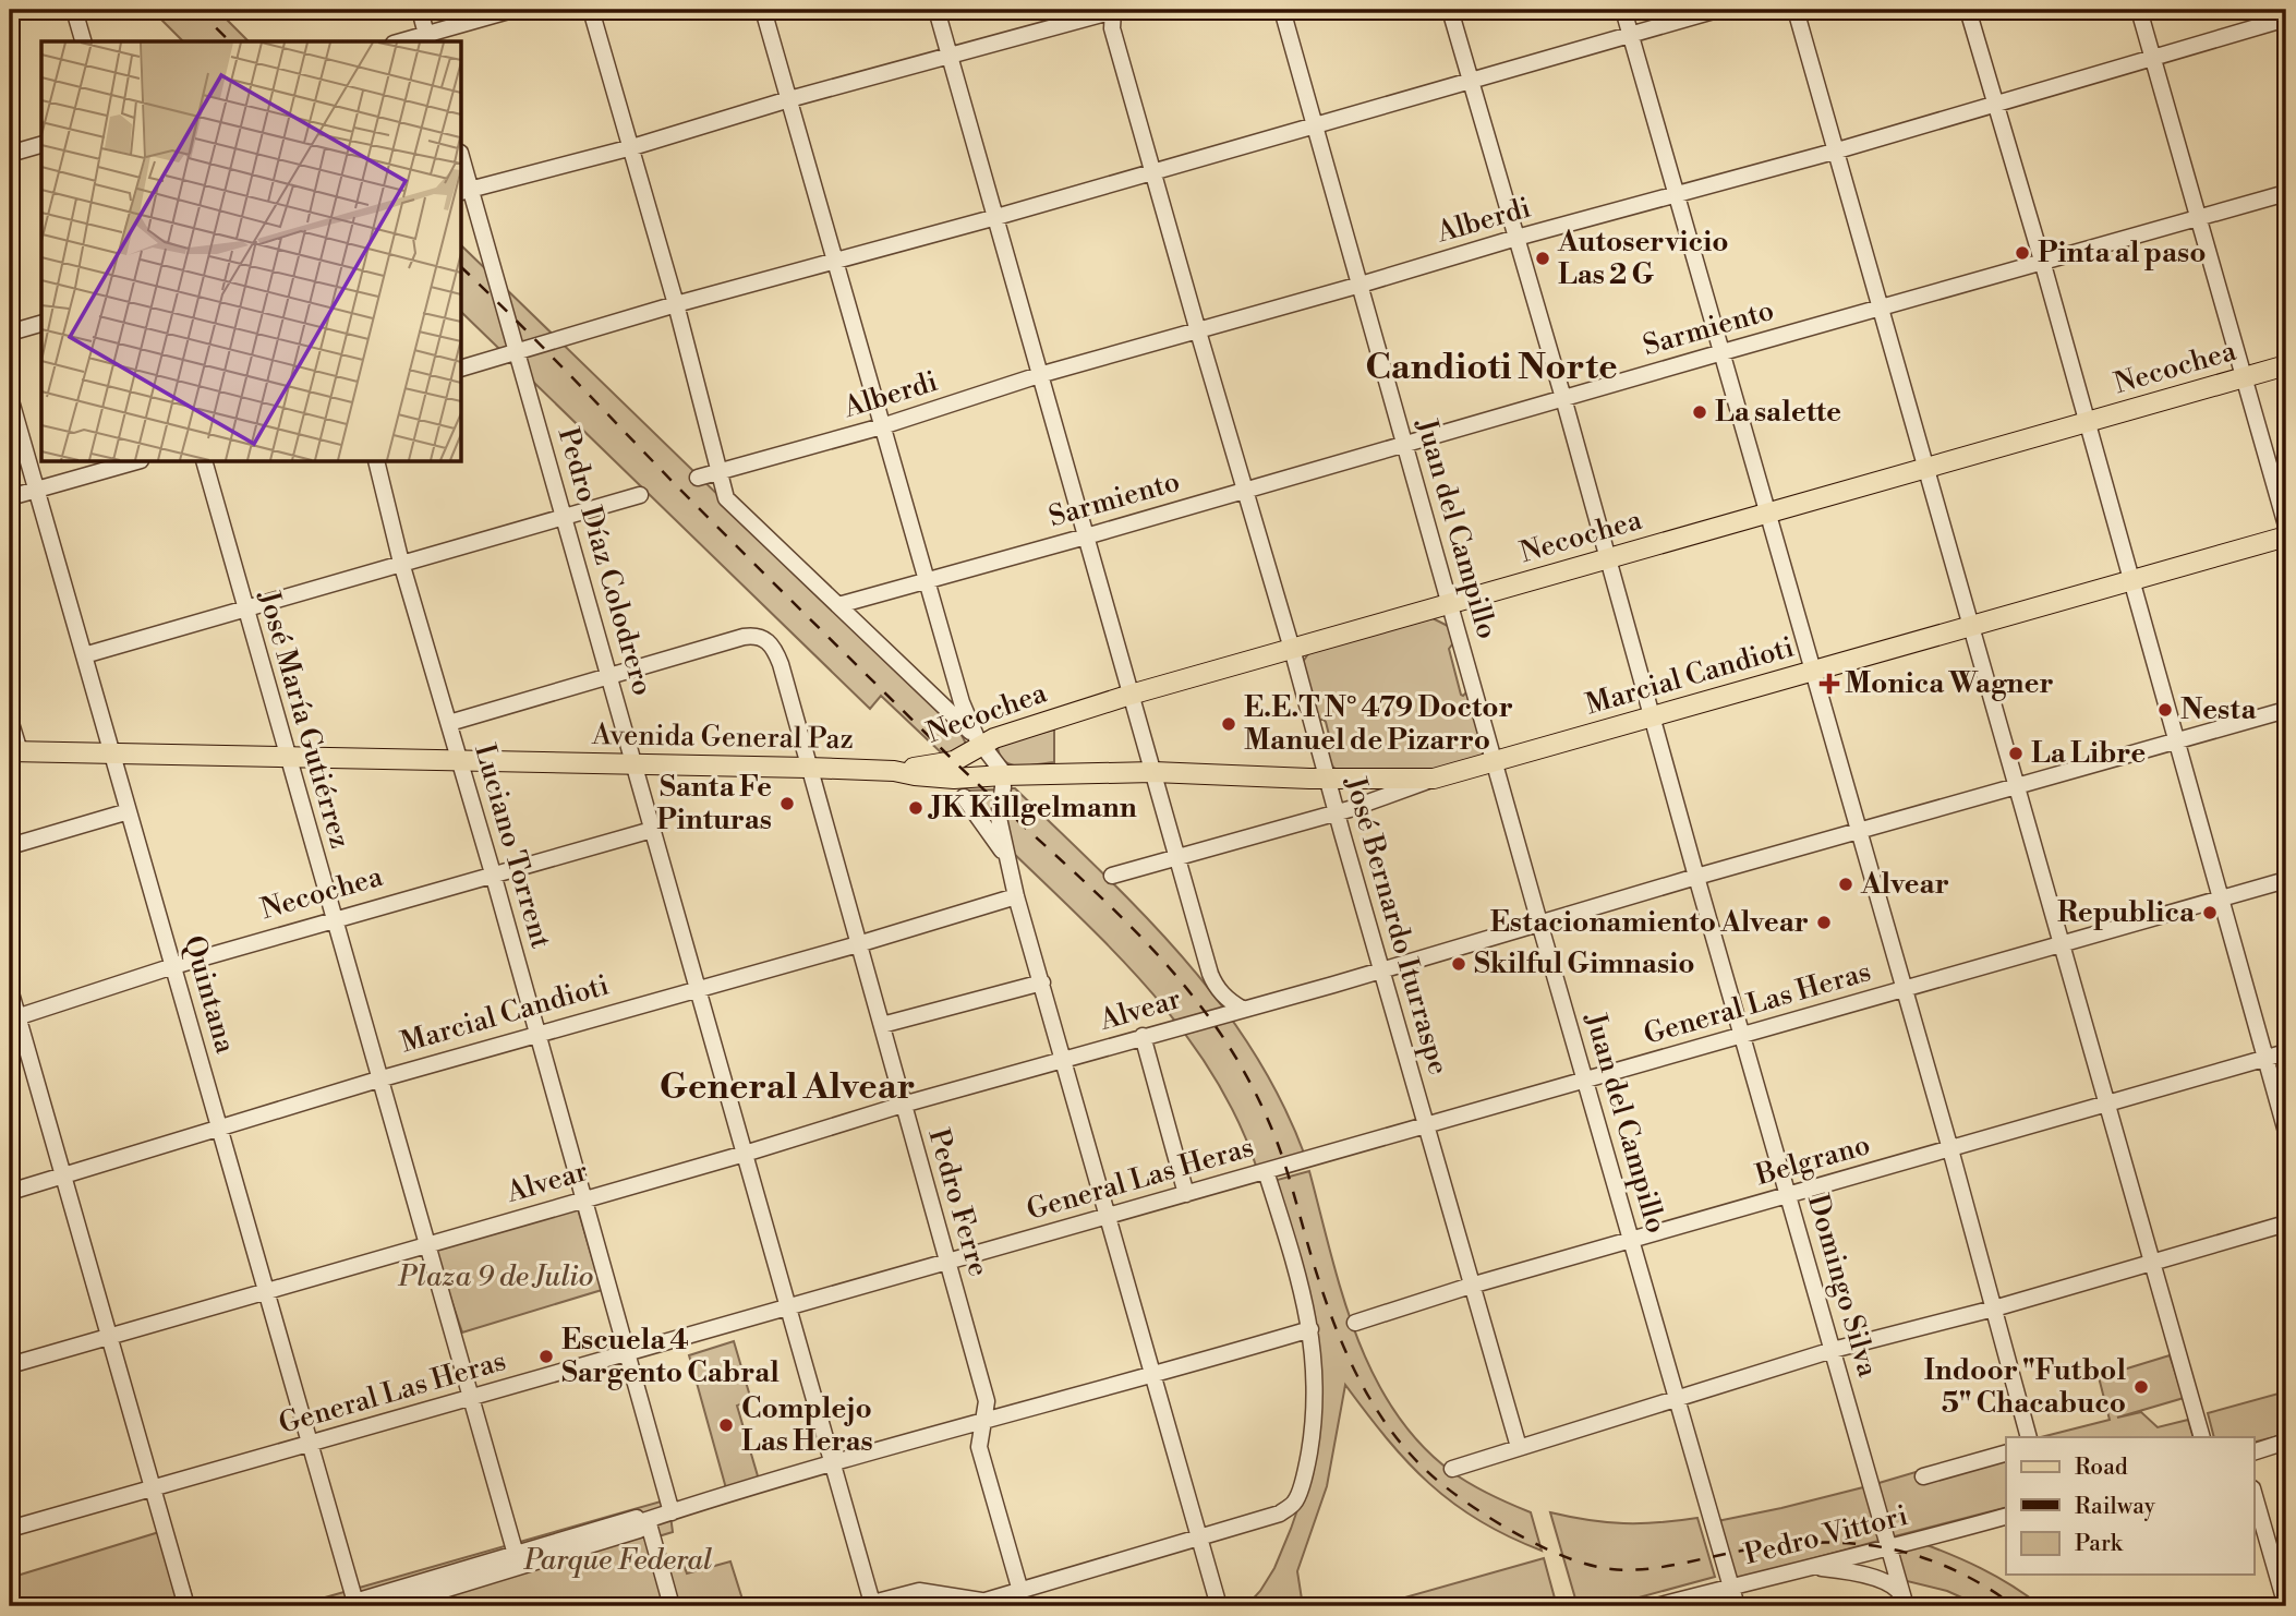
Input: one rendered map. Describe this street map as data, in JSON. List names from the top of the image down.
{
  "streets": {
    "main road": ["Necochea", "Marcial Candioti", "Avenida General Paz"],
    "street": [
      "Alberdi",
      "Sarmiento",
      "Juan del Campillo",
      "Pedro Díaz Colodrero",
      "José María Gutiérrez",
      "Luciano Torrent",
      "José Bernardo Iturraspe",
      "Quintana",
      "General Las Heras",
      "Alvear",
      "Belgrano",
      "Pedro Ferre",
      "Domingo Silva",
      "Pedro Vittori"
    ]
  },
  "crossings": [
    ["Alberdi", "Juan del Campillo"],
    ["Alberdi", "José Bernardo Iturraspe"],
    ["Alberdi", "Domingo Silva"],
    ["Sarmiento", "Juan del Campillo"],
    ["Sarmiento", "José Bernardo Iturraspe"],
    ["Sarmiento", "Domingo Silva"],
    ["Necochea", "Juan del Campillo"],
    ["Necochea", "Pedro Díaz Colodrero"],
    ["Necochea", "José María Gutiérrez"],
    ["Necochea", "Avenida General Paz"],
    ["Necochea", "Luciano Torrent"],
    ["Necochea", "José Bernardo Iturraspe"],
    ["Necochea", "Quintana"],
    ["Necochea", "Domingo Silva"],
    ["Juan del Campillo", "Marcial Candioti"],
    ["Juan del Campillo", "General Las Heras"],
    ["Juan del Campillo", "Alvear"],
    ["Juan del Campillo", "Belgrano"],
    ["Juan del Campillo", "Pedro Vittori"],
    ["Pedro Díaz Colodrero", "Marcial Candioti"],
    ["Pedro Díaz Colodrero", "Avenida General Paz"],
    ["Pedro Díaz Colodrero", "General Las Heras"],
    ["Pedro Díaz Colodrero", "Alvear"],
    ["Pedro Díaz Colodrero", "Pedro Ferre"],
    ["Marcial Candioti", "José María Gutiérrez"],
    ["Marcial Candioti", "Avenida General Paz"],
    ["Marcial Candioti", "Luciano Torrent"],
    ["Marcial Candioti", "José Bernardo Iturraspe"],
    ["Marcial Candioti", "Quintana"],
    ["Marcial Candioti", "Pedro Ferre"],
    ["Marcial Candioti", "Domingo Silva"],
    ["José María Gutiérrez", "Avenida General Paz"],
    ["José María Gutiérrez", "General Las Heras"],
    ["José María Gutiérrez", "Alvear"],
    ["Avenida General Paz", "Luciano Torrent"],
    ["Avenida General Paz", "José Bernardo Iturraspe"],
    ["Avenida General Paz", "Quintana"],
    ["Avenida General Paz", "Pedro Ferre"],
    ["Luciano Torrent", "General Las Heras"],
    ["Luciano Torrent", "Alvear"],
    ["José Bernardo Iturraspe", "General Las Heras"],
    ["José Bernardo Iturraspe", "Alvear"],
    ["José Bernardo Iturraspe", "Belgrano"],
    ["Quintana", "General Las Heras"],
    ["Quintana", "Alvear"],
    ["General Las Heras", "Pedro Ferre"],
    ["General Las Heras", "Domingo Silva"],
    ["Alvear", "Pedro Ferre"],
    ["Alvear", "Domingo Silva"],
    ["Belgrano", "Domingo Silva"],
    ["Domingo Silva", "Pedro Vittori"]
  ],
  "districts": ["Candioti Norte", "General Alvear"],
  "parks": ["Plaza 9 de Julio", "Parque Federal"],
  "places": {
    "other": [
      "Pinta al paso",
      "Autoservicio Las 2 G",
      "La salette",
      "Nesta",
      "E.E.T N° 479 Doctor Manuel de Pizarro",
      "La Libre",
      "Santa Fe Pinturas",
      "JK Killgelmann",
      "Alvear",
      "Republica",
      "Estacionamiento Alvear",
      "Skilful Gimnasio",
      "Escuela 4 Sargento Cabral",
      "Indoor \"Futbol 5\" Chacabuco",
      "Complejo Las Heras"
    ],
    "health": ["Monica Wagner"]
  },
  "legend": ["Road", "Railway", "Park"]
}
